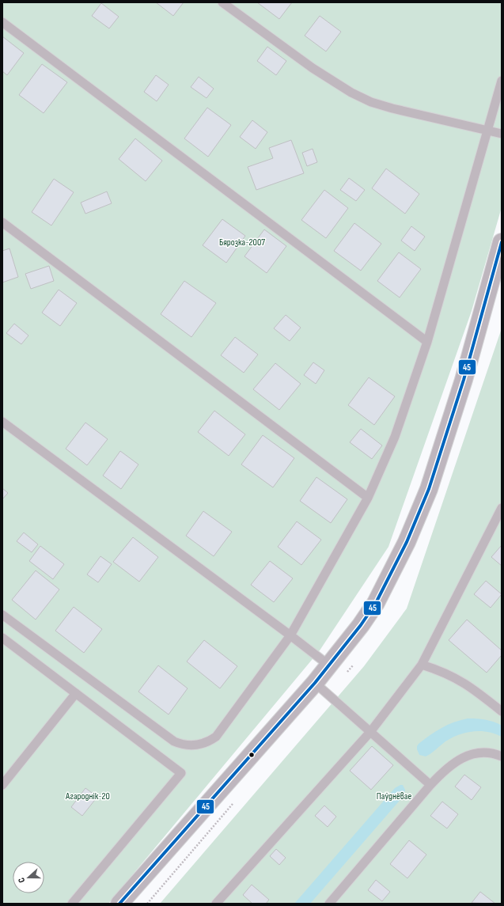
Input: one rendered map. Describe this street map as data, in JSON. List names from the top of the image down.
{
  "parks": ["Бярозка-2007", "Агароднік-20", "Паўднёвае"],
  "lines": ["transit line 45"],
  "north": "left"
}
